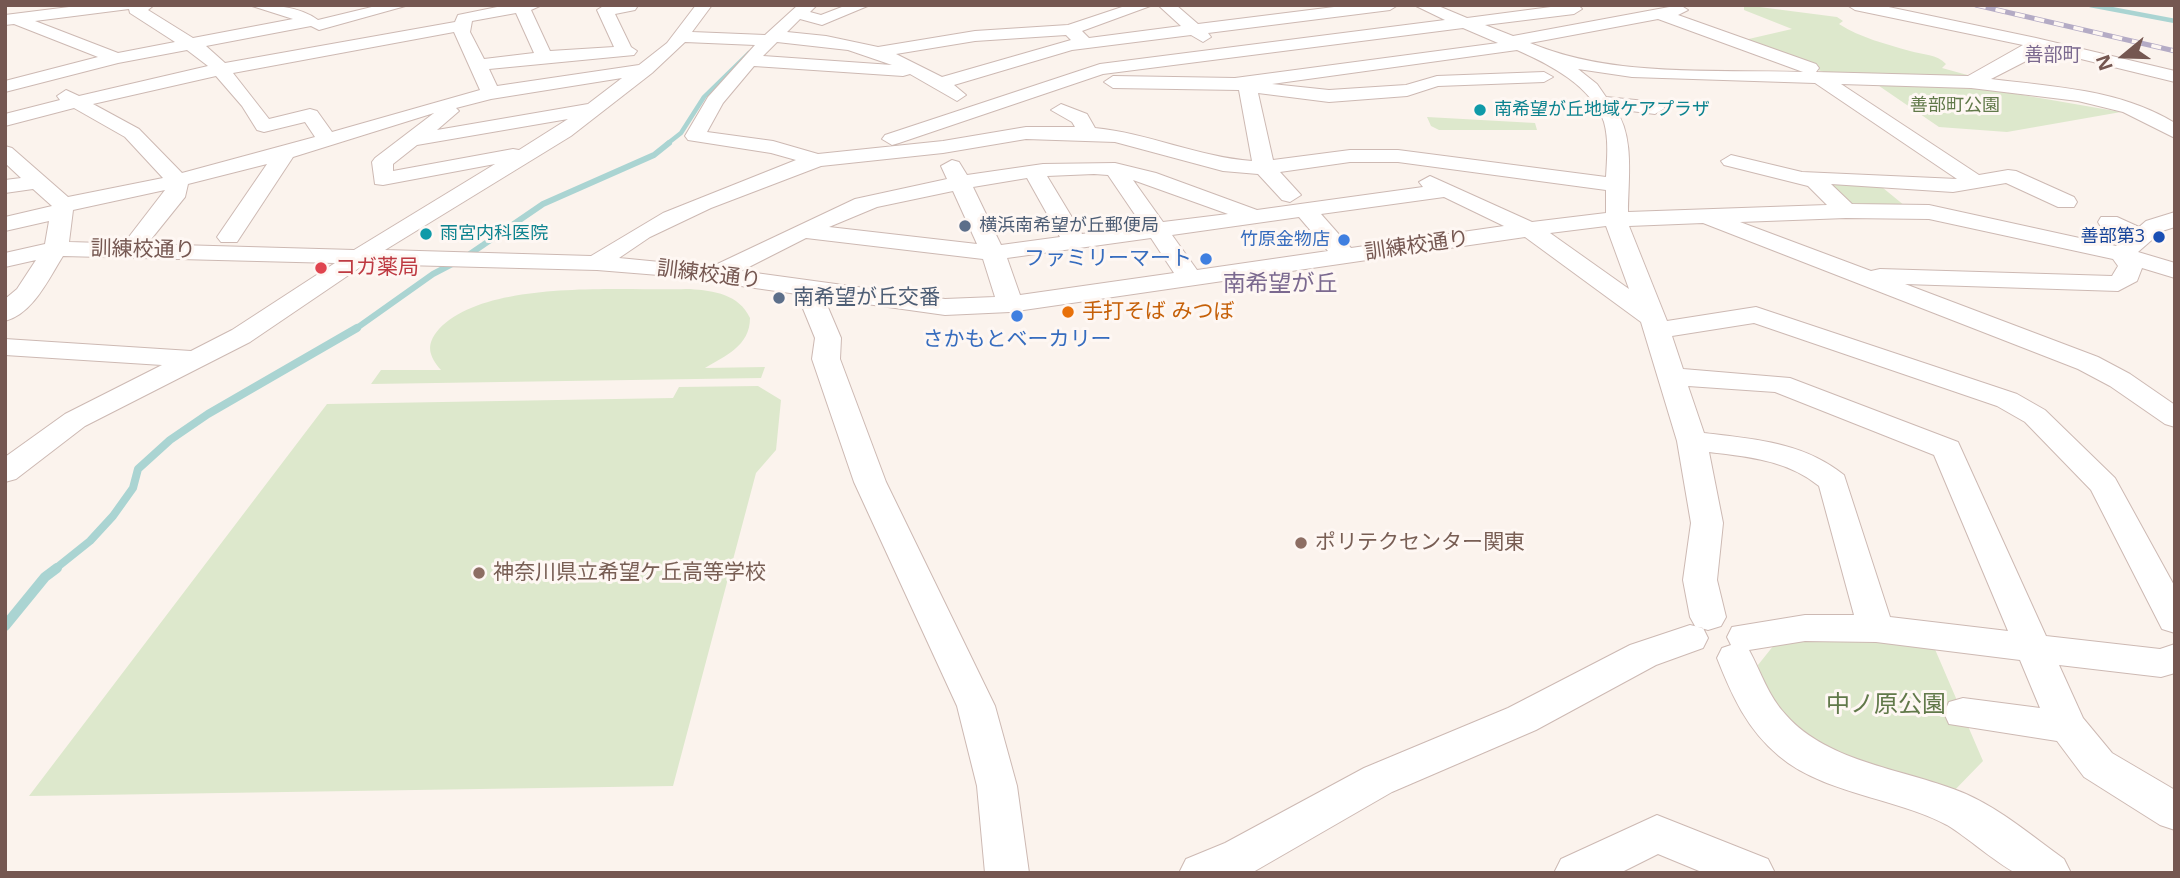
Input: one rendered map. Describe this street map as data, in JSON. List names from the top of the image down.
{
  "streets": {
    "street": ["訓練校通り"]
  },
  "districts": ["善部町", "南希望が丘"],
  "parks": ["善部町公園", "中ノ原公園"],
  "places": [
    "南希望が丘地域ケアプラザ",
    "横浜南希望が丘郵便局",
    "雨宮内科医院",
    "善部第3",
    "竹原金物店",
    "ファミリーマート",
    "コガ薬局",
    "南希望が丘交番",
    "手打そば みつぼ",
    "さかもとベーカリー",
    "ポリテクセンター関東",
    "神奈川県立希望ケ丘高等学校"
  ],
  "north": "left"
}
